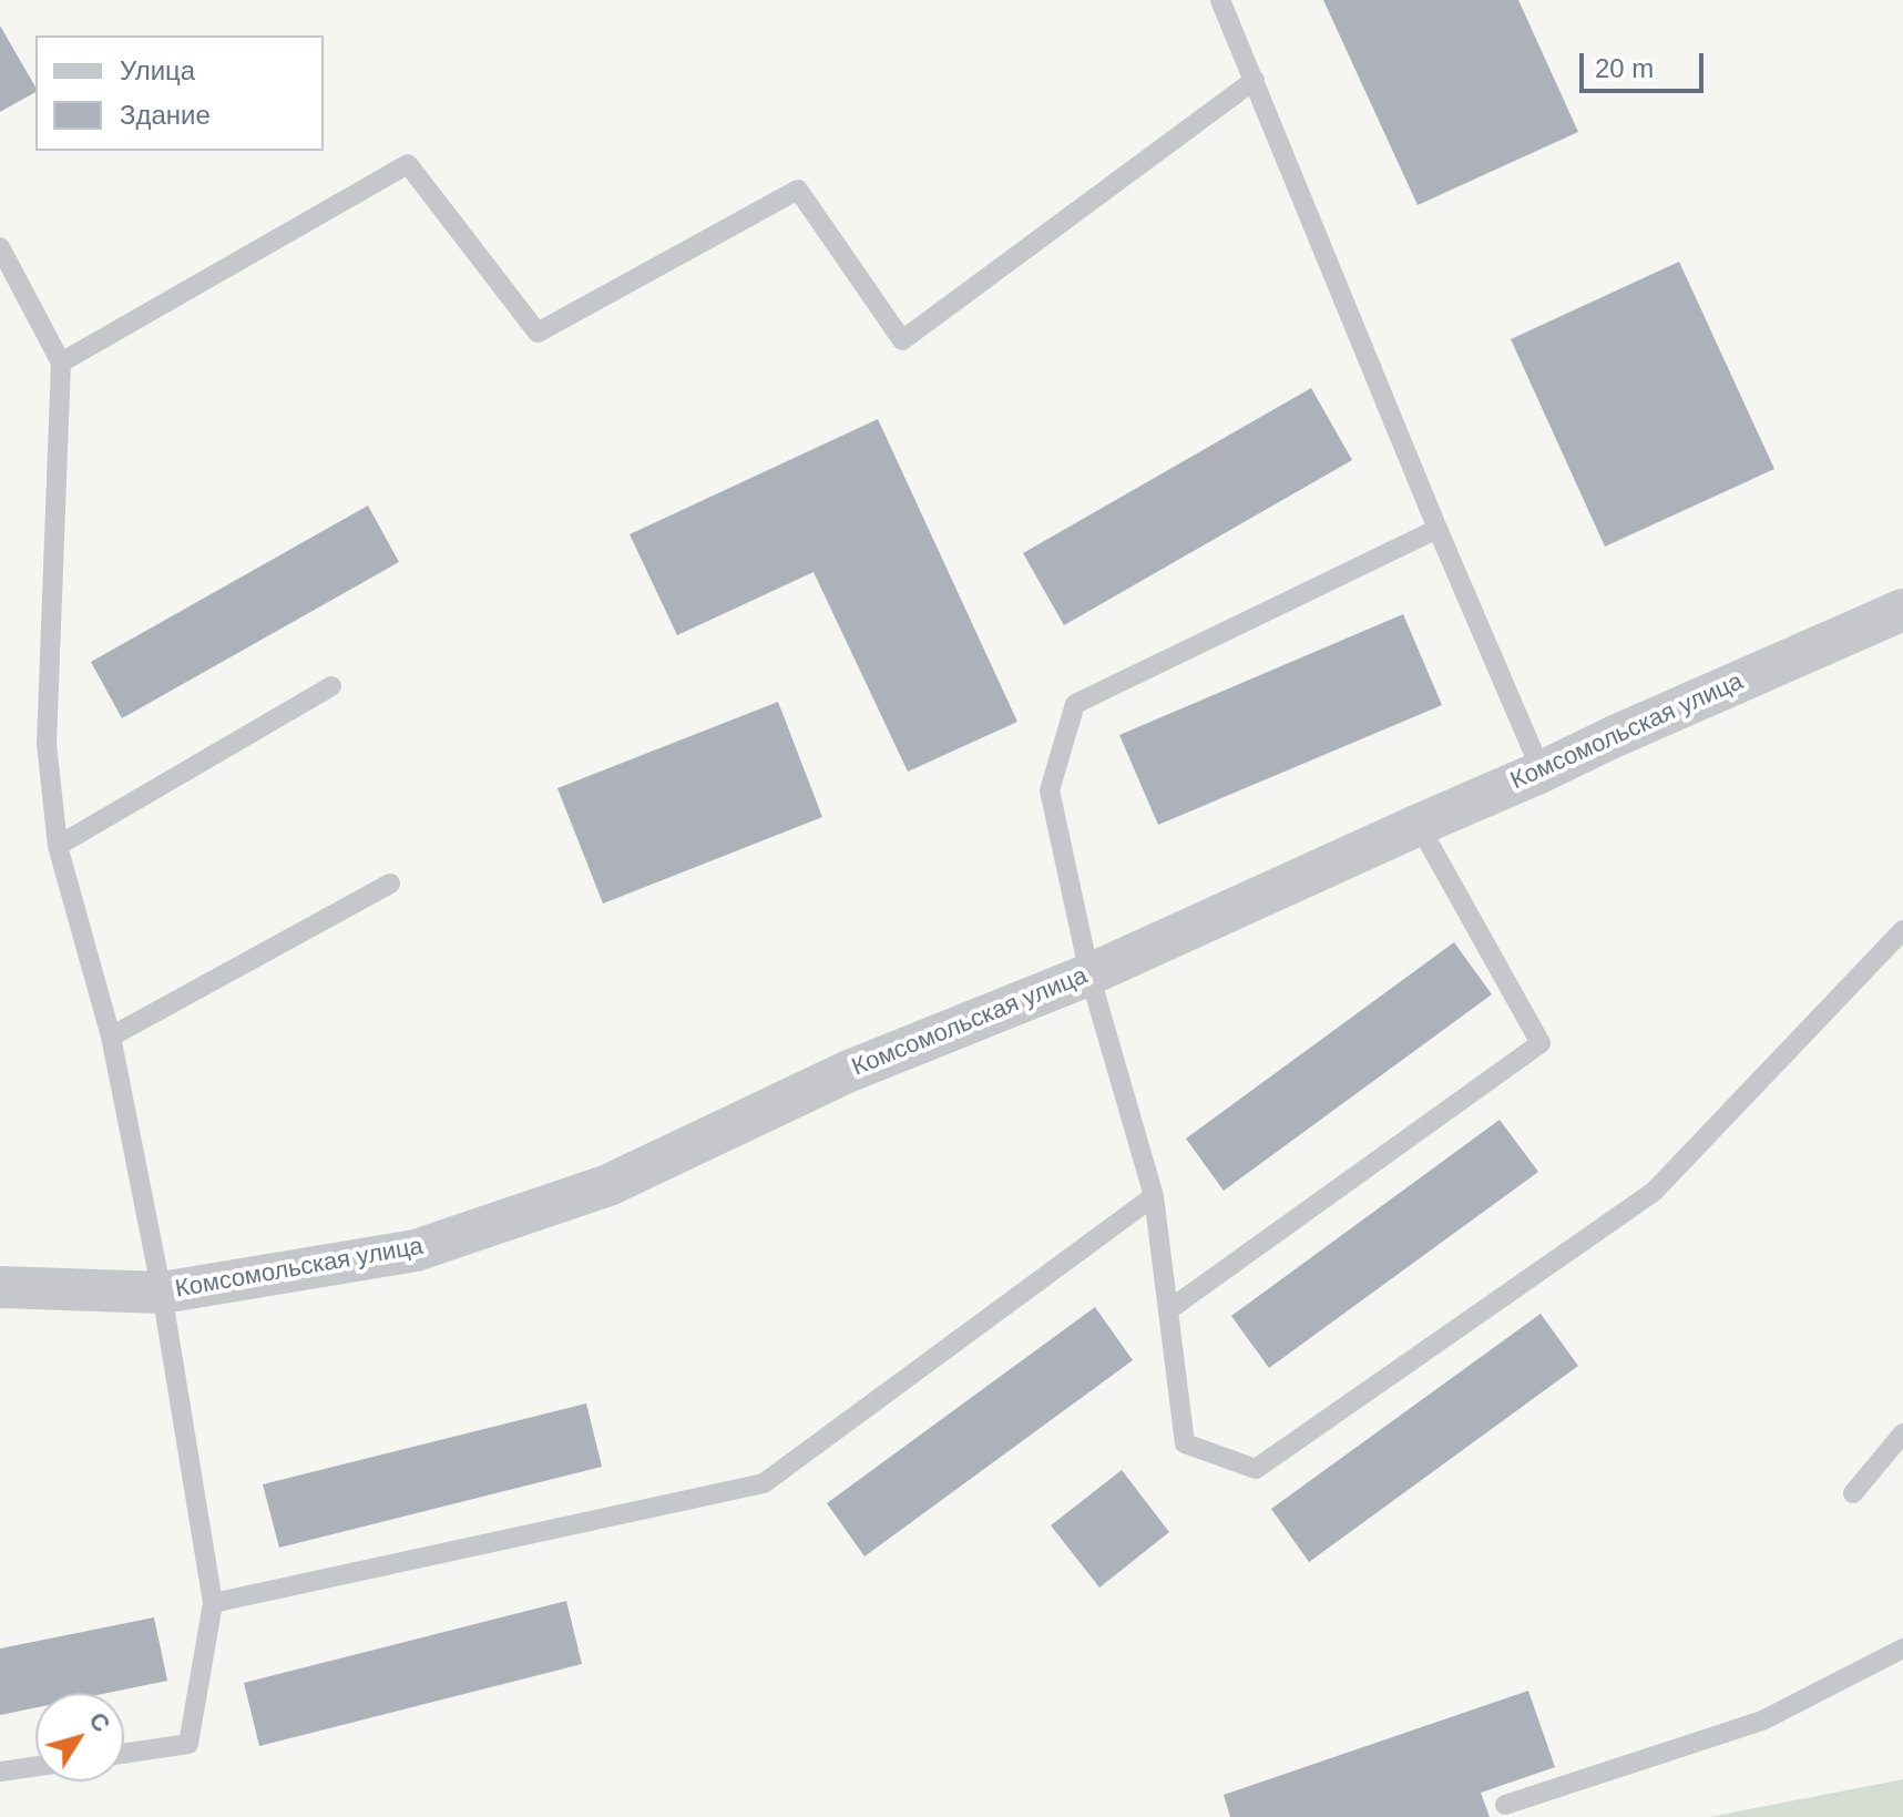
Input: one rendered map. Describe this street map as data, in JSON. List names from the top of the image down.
{
  "streets": {
    "street": ["Комсомольская улица"]
  },
  "legend": ["Улица", "Здание"],
  "scale_bar": "20 m",
  "north": "top right"
}
